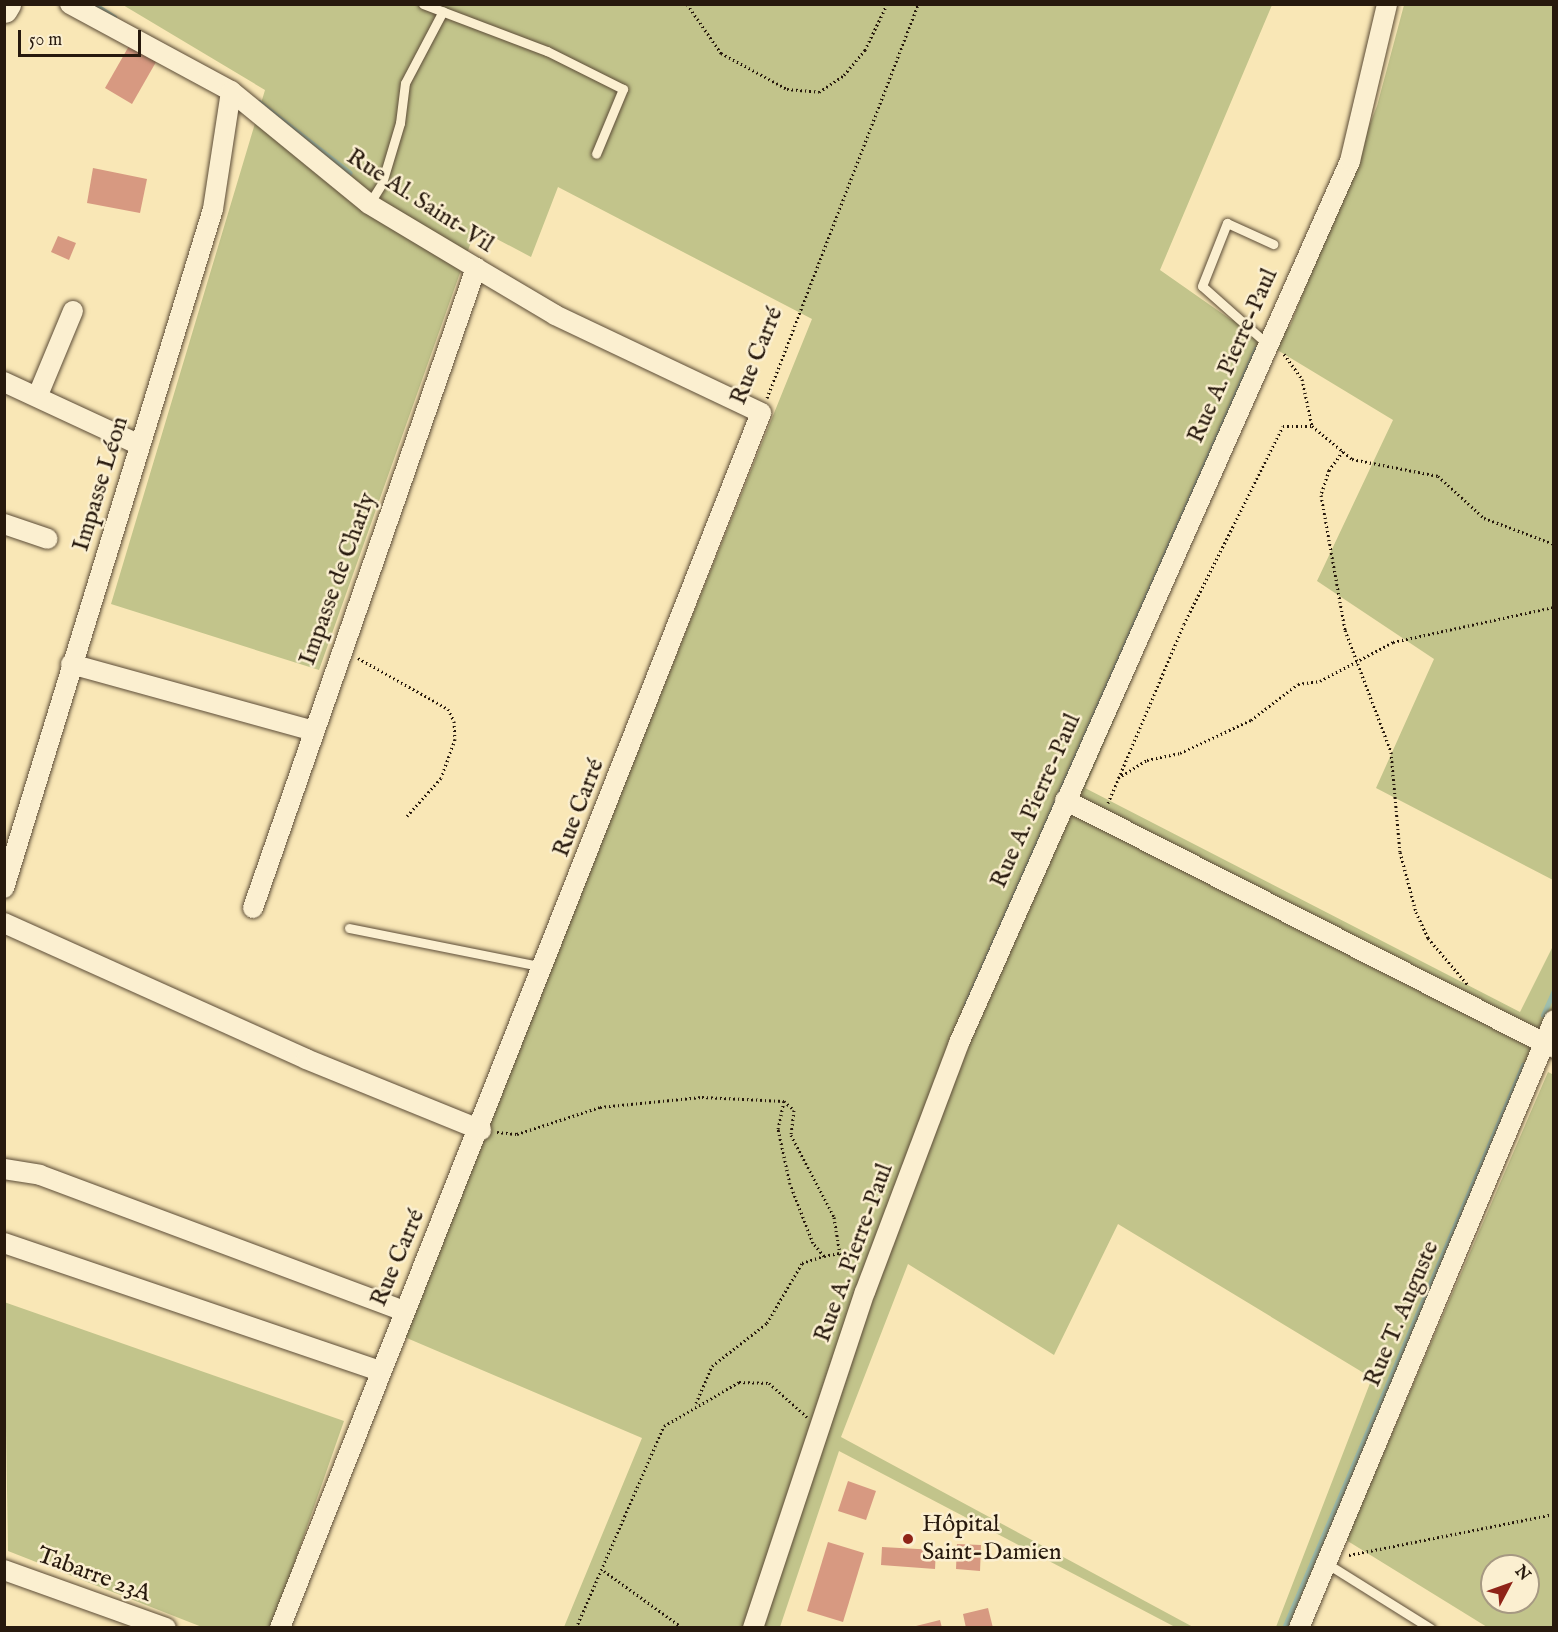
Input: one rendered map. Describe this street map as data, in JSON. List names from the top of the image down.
{
  "streets": {
    "street": [
      "Rue Al. Saint-Vil",
      "Rue Carré",
      "Rue A. Pierre-Paul",
      "Impasse Léon",
      "Impasse de Charly",
      "Rue T. Auguste",
      "Tabarre 23A"
    ]
  },
  "crossings": [
    ["Rue Al. Saint-Vil", "Rue Carré"],
    ["Rue Al. Saint-Vil", "Impasse Léon"],
    ["Rue Al. Saint-Vil", "Impasse de Charly"]
  ],
  "places": ["Hôpital Saint-Damien"],
  "scale_bar": "50 m",
  "north": "top right"
}
